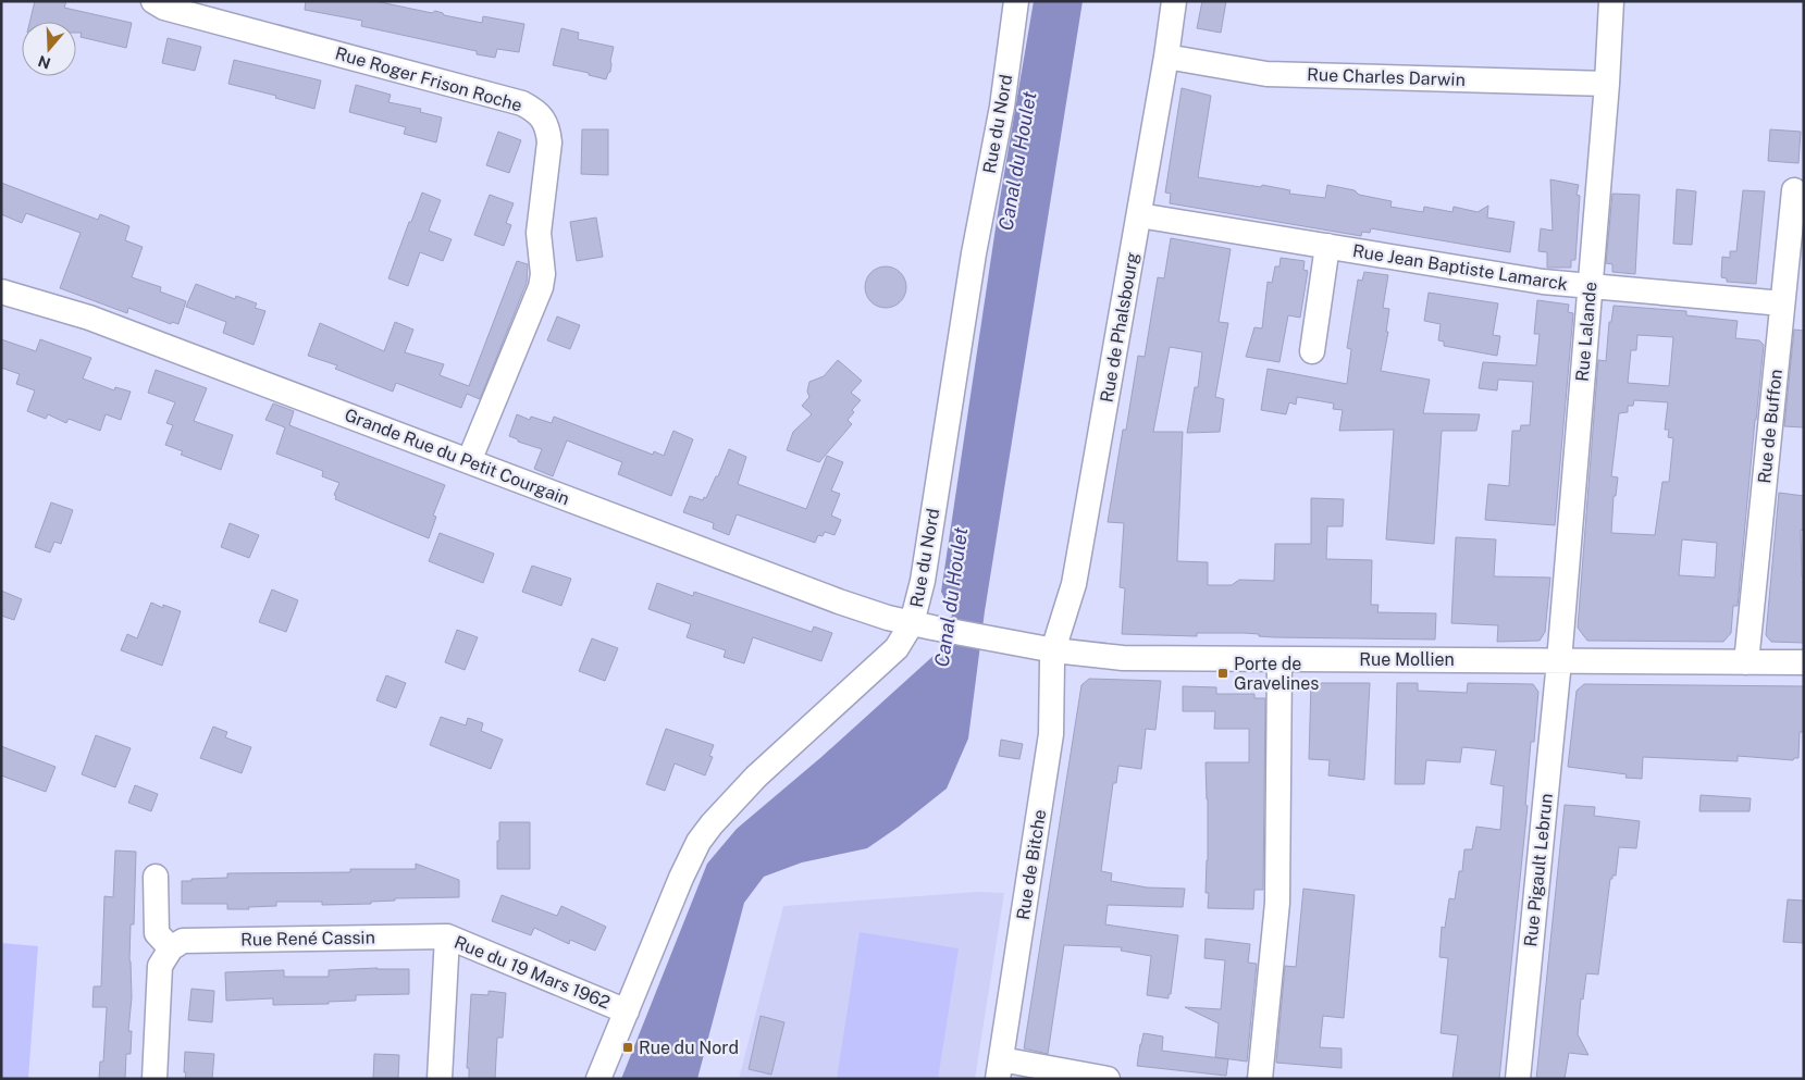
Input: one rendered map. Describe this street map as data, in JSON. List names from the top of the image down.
{
  "streets": {
    "street": [
      "Rue Charles Darwin",
      "Rue Roger Frison Roche",
      "Rue du Nord",
      "Rue Jean Baptiste Lamarck",
      "Rue de Phalsbourg",
      "Rue Lalande",
      "Rue de Buffon",
      "Grande Rue du Petit Courgain",
      "Rue Mollien",
      "Rue de Bitche",
      "Rue Pigault Lebrun",
      "Rue René Cassin",
      "Rue du 19 Mars 1962"
    ]
  },
  "crossings": [
    ["Rue Charles Darwin", "Rue de Phalsbourg"],
    ["Rue Charles Darwin", "Rue Lalande"],
    ["Rue Roger Frison Roche", "Grande Rue du Petit Courgain"],
    ["Rue du Nord", "Grande Rue du Petit Courgain"],
    ["Rue du Nord", "Rue du 19 Mars 1962"],
    ["Rue Jean Baptiste Lamarck", "Rue de Phalsbourg"],
    ["Rue Jean Baptiste Lamarck", "Rue Lalande"],
    ["Rue Jean Baptiste Lamarck", "Rue de Buffon"],
    ["Rue de Phalsbourg", "Rue Mollien"],
    ["Rue de Phalsbourg", "Rue de Bitche"],
    ["Rue Lalande", "Rue Mollien"],
    ["Rue Lalande", "Rue Pigault Lebrun"],
    ["Rue de Buffon", "Rue Mollien"],
    ["Grande Rue du Petit Courgain", "Rue Mollien"],
    ["Rue Mollien", "Rue de Bitche"],
    ["Rue Mollien", "Rue Pigault Lebrun"],
    ["Rue René Cassin", "Rue du 19 Mars 1962"]
  ],
  "water": ["Canal du Houlet"],
  "places": {
    "transit": ["Porte de Gravelines", "Rue du Nord"]
  },
  "north": "bottom"
}
